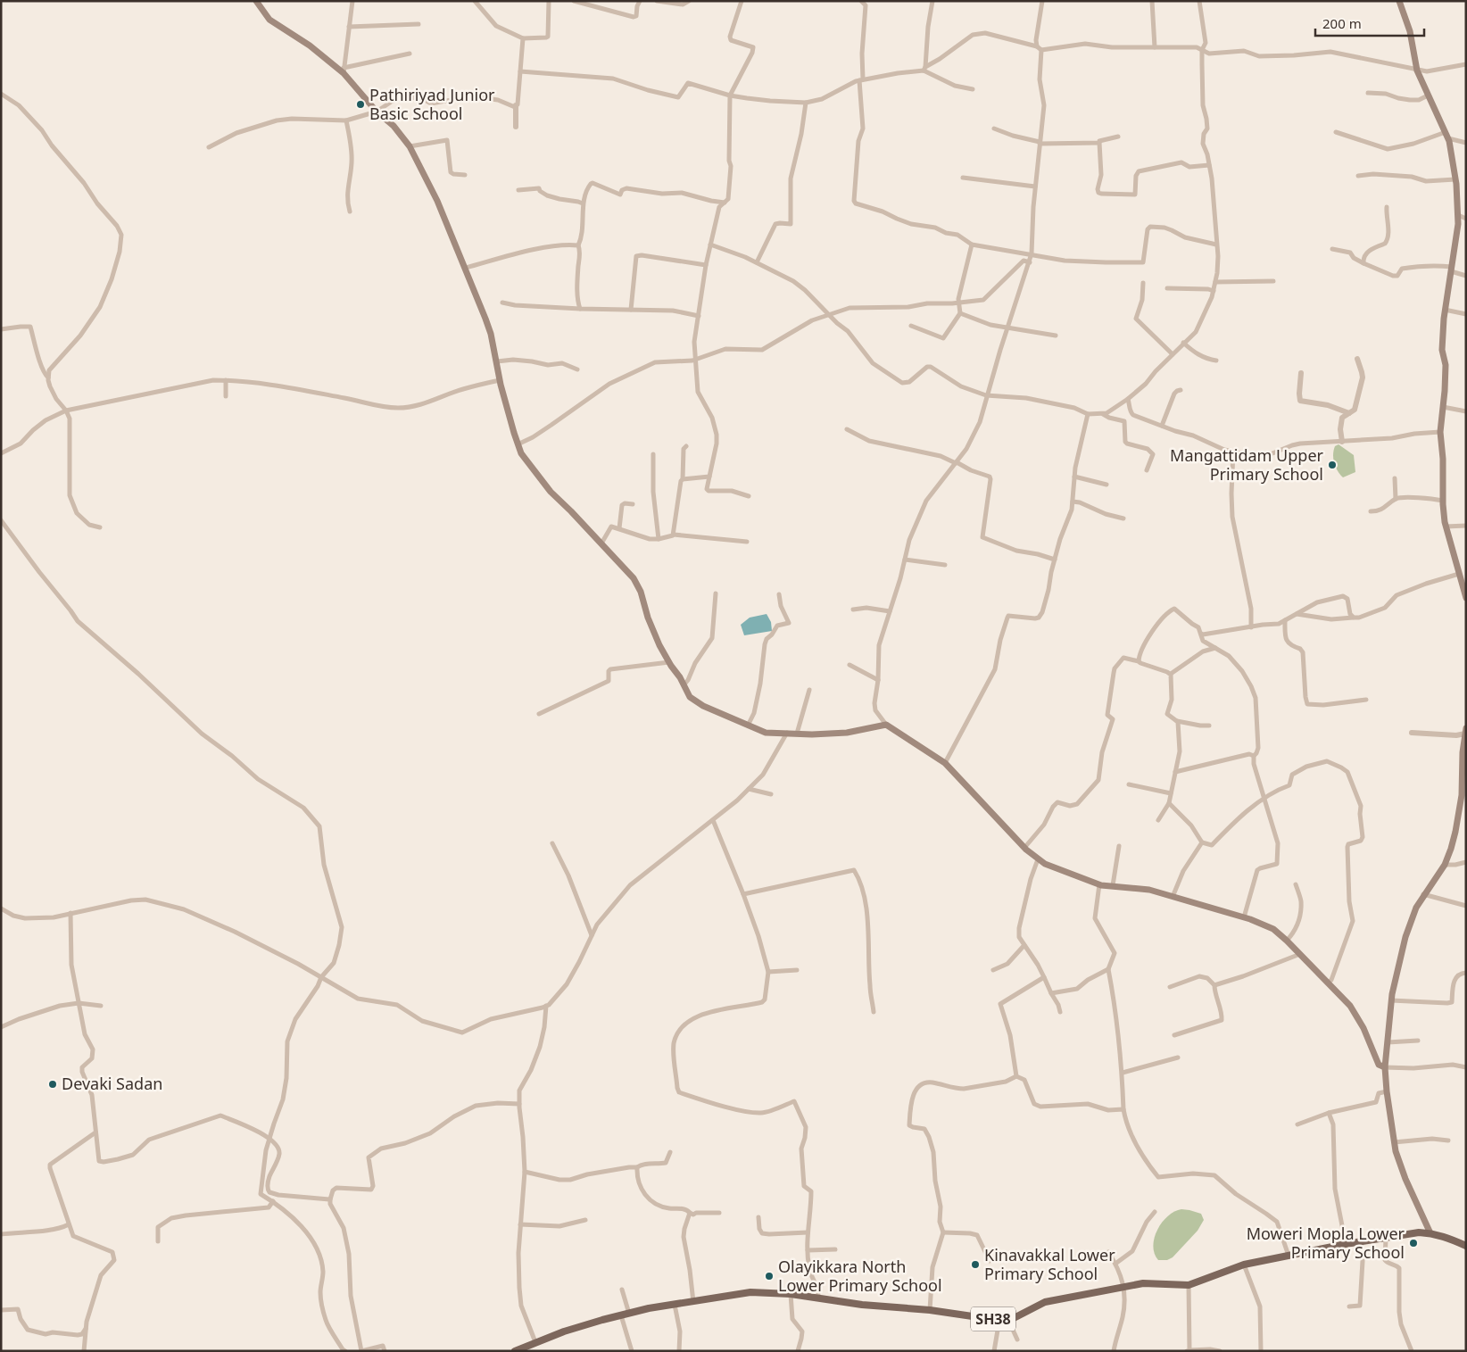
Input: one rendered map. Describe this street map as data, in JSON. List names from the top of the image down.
{
  "streets": {
    "main road": ["SH38"]
  },
  "places": [
    "Pathiriyad Junior Basic School",
    "Mangattidam Upper Primary School",
    "Devaki Sadan",
    "Moweri Mopla Lower Primary School",
    "Kinavakkal Lower Primary School",
    "Olayikkara North Lower Primary School"
  ],
  "scale_bar": "200 m"
}
